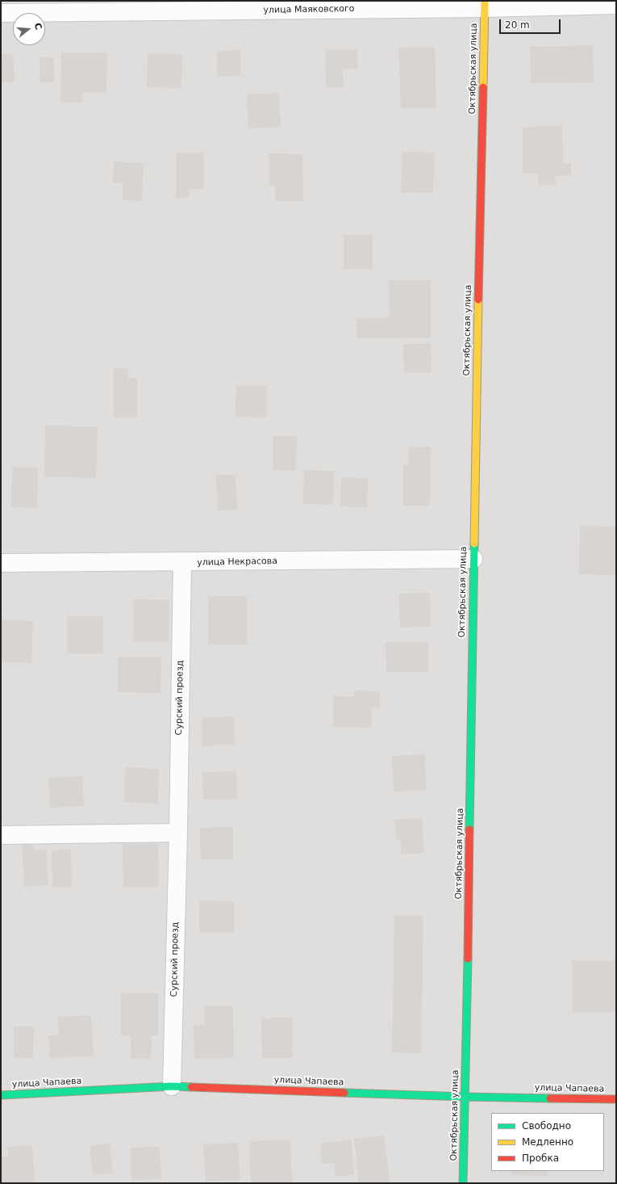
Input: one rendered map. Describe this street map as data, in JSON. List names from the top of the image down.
{
  "streets": {
    "street": [
      "улица Маяковского",
      "Октябрьская улица",
      "улица Некрасова",
      "Сурский проезд",
      "улица Чапаева"
    ]
  },
  "crossings": [
    ["улица Маяковского", "Октябрьская улица"],
    ["Октябрьская улица", "улица Некрасова"],
    ["Октябрьская улица", "улица Чапаева"],
    ["улица Некрасова", "Сурский проезд"],
    ["Сурский проезд", "улица Чапаева"]
  ],
  "legend": ["Свободно", "Медленно", "Пробка"],
  "scale_bar": "20 m",
  "north": "right"
}
